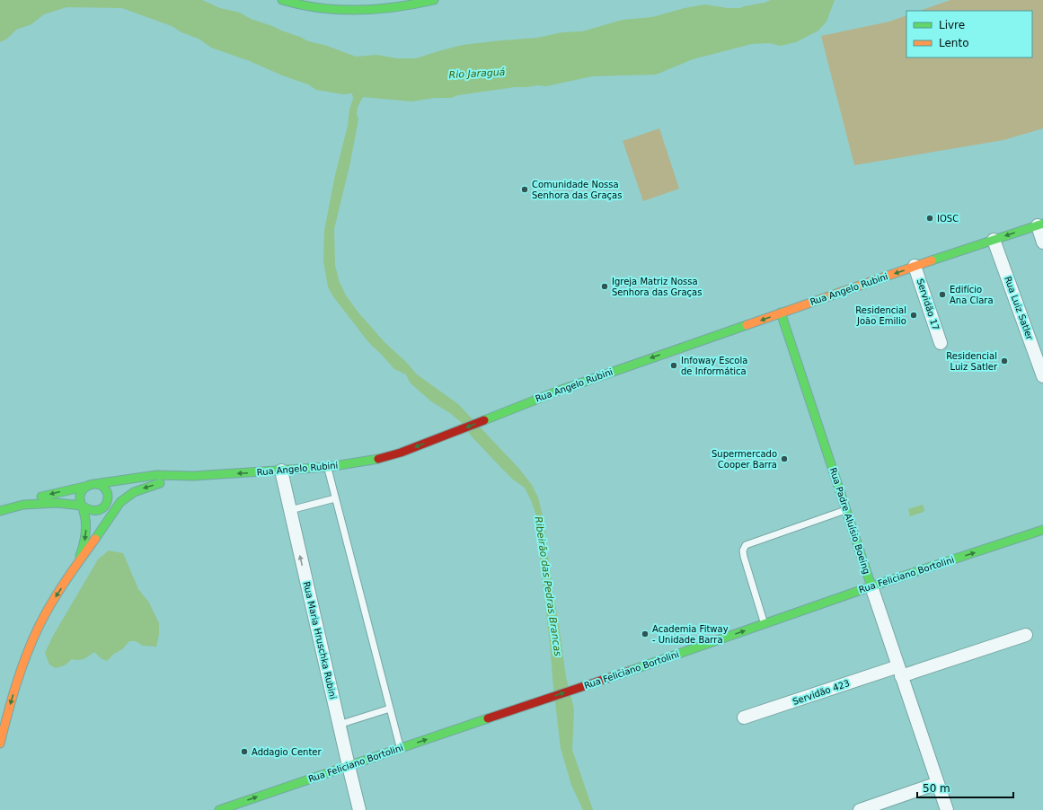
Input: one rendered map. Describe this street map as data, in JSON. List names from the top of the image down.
{
  "streets": {
    "main road": ["Rua Angelo Rubini", "Rua Padre Aluísio Boeing", "Rua Feliciano Bortolini"],
    "street": [
      "Servidão 17",
      "Rua Luiz Satler",
      "Rua Maria Hruschka Rubini",
      "Servidão 423"
    ]
  },
  "crossings": [
    ["Rua Angelo Rubini", "Servidão 17"],
    ["Rua Angelo Rubini", "Rua Luiz Satler"],
    ["Rua Angelo Rubini", "Rua Padre Aluísio Boeing"],
    ["Rua Angelo Rubini", "Rua Maria Hruschka Rubini"],
    ["Rua Padre Aluísio Boeing", "Rua Feliciano Bortolini"],
    ["Rua Padre Aluísio Boeing", "Servidão 423"],
    ["Rua Feliciano Bortolini", "Rua Maria Hruschka Rubini"]
  ],
  "one_way": ["Rua Angelo Rubini", "Rua Feliciano Bortolini", "Rua Maria Hruschka Rubini"],
  "water": ["Rio Jaraguá", "Ribeirão das Pedras Brancas"],
  "places": [
    "Comunidade Nossa Senhora das Graças",
    "IOSC",
    "Igreja Matriz Nossa Senhora das Graças",
    "Edifício Ana Clara",
    "Residencial João Emilio",
    "Residencial Luiz Satler",
    "Infoway Escola de Informática",
    "Supermercado Cooper Barra",
    "Academia Fitway - Unidade Barra",
    "Addagio Center"
  ],
  "legend": ["Livre", "Lento"],
  "scale_bar": "50 m"
}
